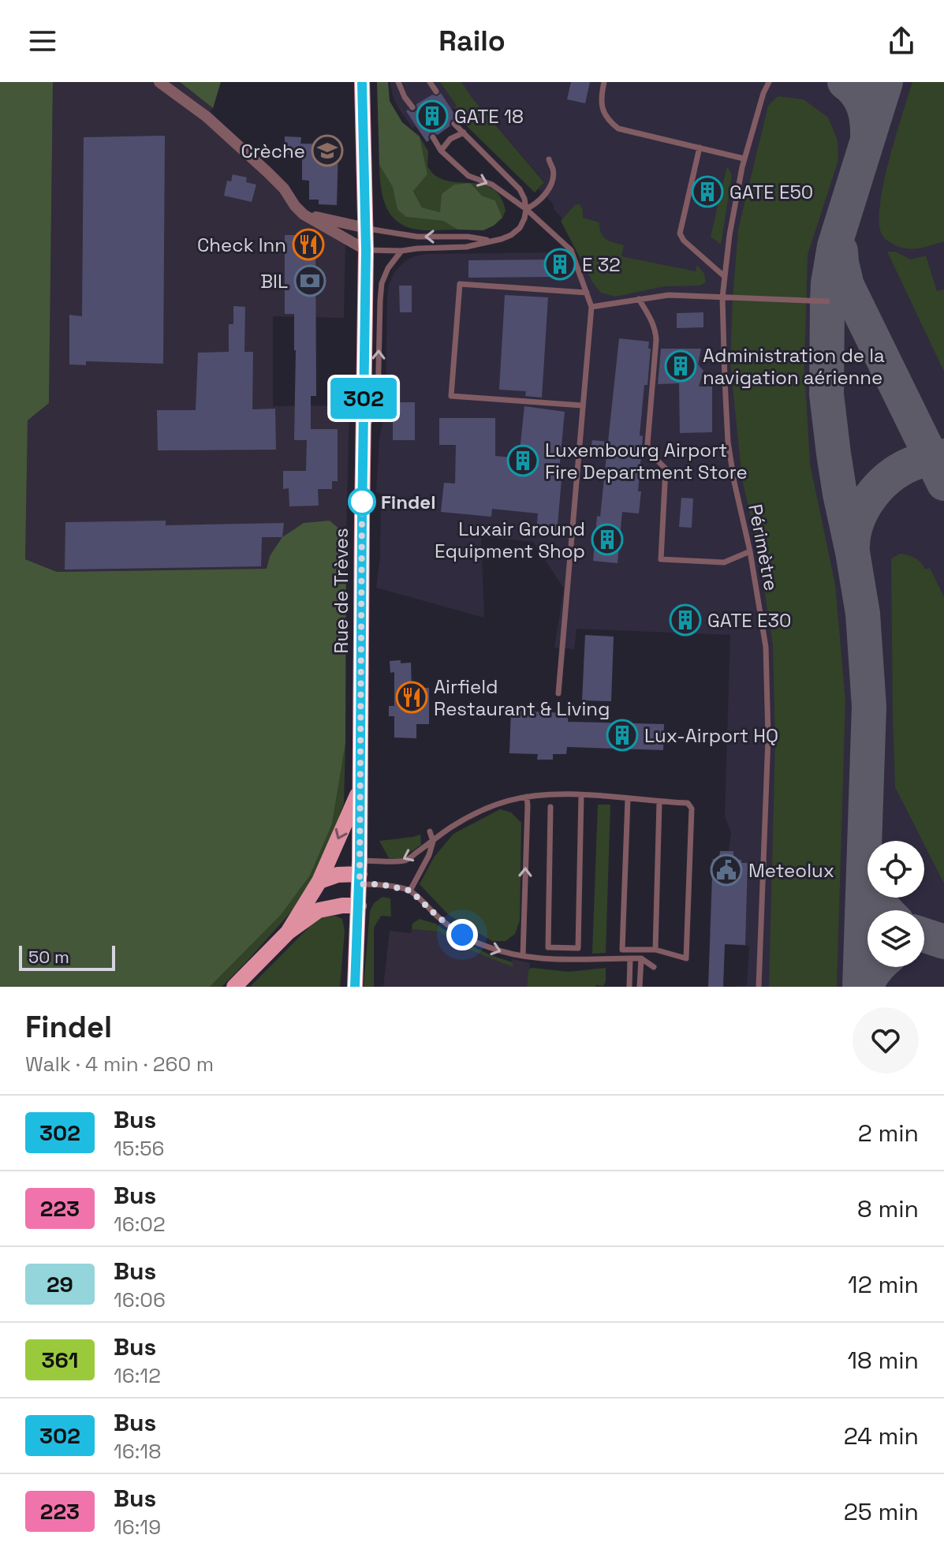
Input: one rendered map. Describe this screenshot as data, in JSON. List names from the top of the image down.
{
  "streets": {
    "main road": ["Rue de Trèves"],
    "lane": ["Périmètre"]
  },
  "places": {
    "building": [
      "GATE 18",
      "GATE E50",
      "E 32",
      "Administration de la navigation aérienne",
      "Luxembourg Airport Fire Department Store",
      "Luxair Ground Equipment Shop",
      "GATE E30",
      "Lux-Airport HQ"
    ],
    "school or university": ["Crèche"],
    "restaurant": ["Check Inn", "Airfield Restaurant & Living"],
    "bank": ["BIL"],
    "other": ["Findel"],
    "public building": ["Meteolux"]
  },
  "lines": ["bus line 302"],
  "scale_bar": "50 m",
  "page": {
    "header": "Railo",
    "on_map": "302",
    "scale": "50 m",
    "heading": ["Findel", "Walk · 4 min · 260 m"],
    "list": [
      {
        "mark": "302",
        "name": "Bus",
        "note": "15:56",
        "value": "2 min"
      },
      {
        "mark": "223",
        "name": "Bus",
        "note": "16:02",
        "value": "8 min"
      },
      {
        "mark": "29",
        "name": "Bus",
        "note": "16:06",
        "value": "12 min"
      },
      {
        "mark": "361",
        "name": "Bus",
        "note": "16:12",
        "value": "18 min"
      },
      {
        "mark": "302",
        "name": "Bus",
        "note": "16:18",
        "value": "24 min"
      },
      {
        "mark": "223",
        "name": "Bus",
        "note": "16:19",
        "value": "25 min"
      }
    ]
  }
}
